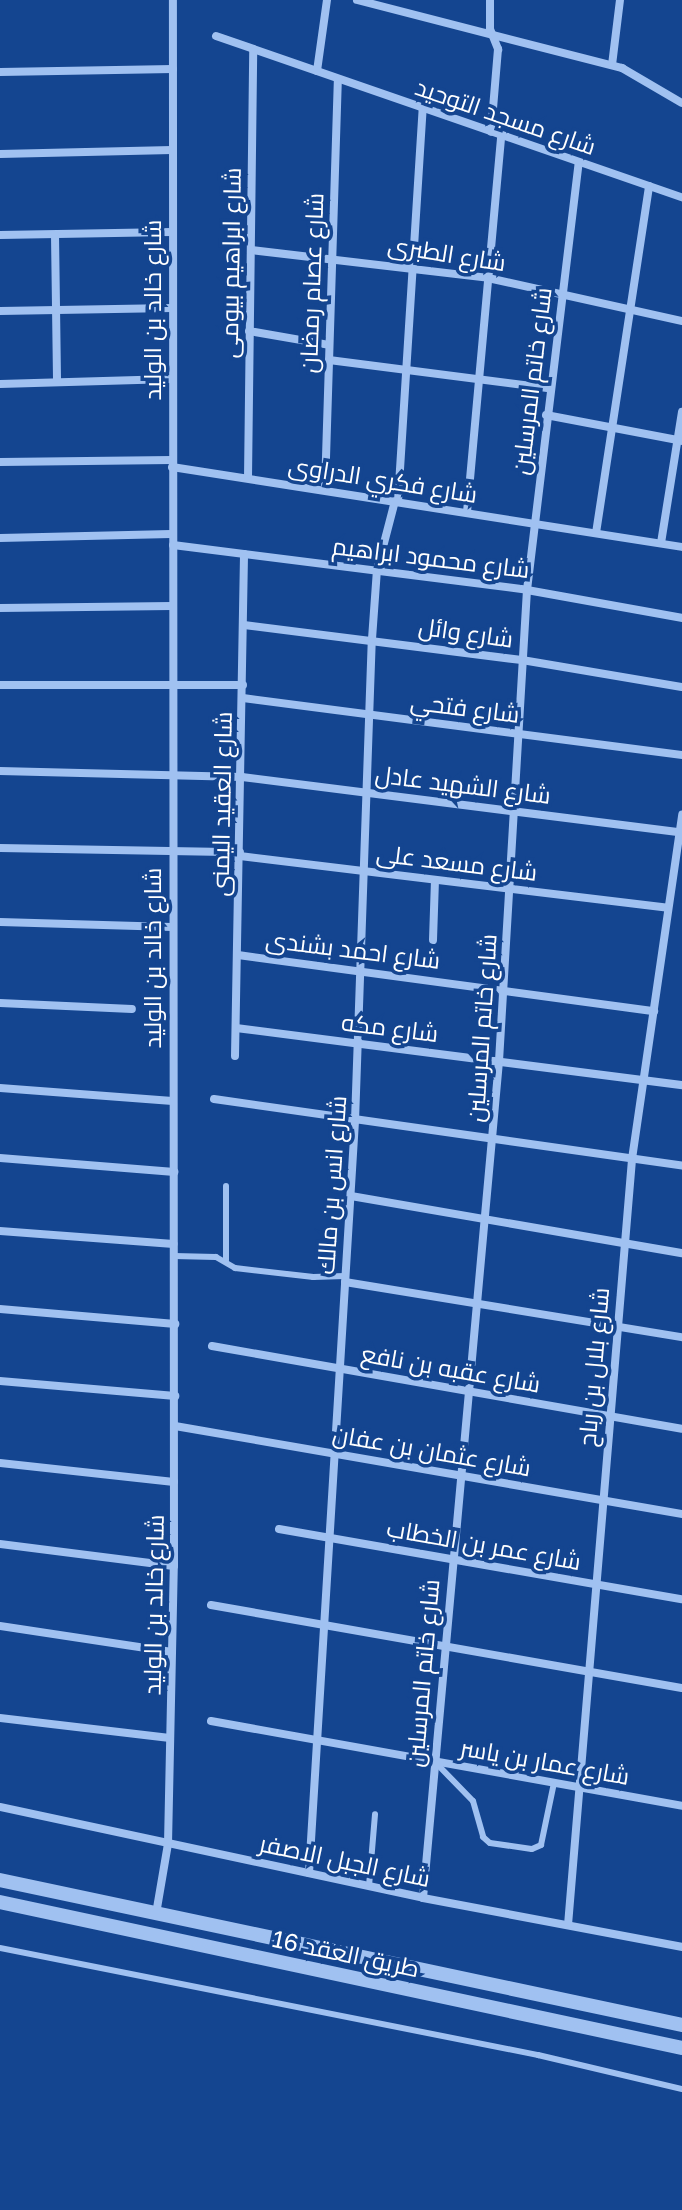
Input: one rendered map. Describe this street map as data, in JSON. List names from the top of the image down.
{
  "streets": {
    "street": [
      "شارع مسجد التوحيد",
      "شارع الطبرى",
      "شارع ابراهيم بيومى",
      "شارع عصام رمضان",
      "شارع خالد بن الوليد",
      "شارع خاتم المرسلين",
      "شارع فكري الدراوى",
      "شارع محمود ابراهيم",
      "شارع وائل",
      "شارع فتحي",
      "شارع الشهيد عادل",
      "شارع العقيد اليمنى",
      "شارع مسعد على",
      "شارع احمد بشندى",
      "شارع مكه",
      "شارع انس بن مالك",
      "شارع بلال بن رباح",
      "شارع عقبه بن نافع",
      "شارع عثمان بن عفان",
      "شارع عمر بن الخطاب",
      "شارع عمار بن ياسر",
      "شارع الجبل الاصفر",
      "طريق العقد 16"
    ]
  },
  "crossings": [
    ["شارع مسجد التوحيد", "شارع ابراهيم بيومى"],
    ["شارع مسجد التوحيد", "شارع عصام رمضان"],
    ["شارع مسجد التوحيد", "شارع خاتم المرسلين"],
    ["شارع مسجد التوحيد", "شارع انس بن مالك"],
    ["شارع الطبرى", "شارع ابراهيم بيومى"],
    ["شارع الطبرى", "شارع عصام رمضان"],
    ["شارع الطبرى", "شارع خاتم المرسلين"],
    ["شارع الطبرى", "شارع انس بن مالك"],
    ["شارع ابراهيم بيومى", "شارع فكري الدراوى"],
    ["شارع عصام رمضان", "شارع فكري الدراوى"],
    ["شارع خالد بن الوليد", "شارع فكري الدراوى"],
    ["شارع خالد بن الوليد", "شارع محمود ابراهيم"],
    ["شارع خالد بن الوليد", "شارع الشهيد عادل"],
    ["شارع خالد بن الوليد", "شارع مسعد على"],
    ["شارع خالد بن الوليد", "شارع عثمان بن عفان"],
    ["شارع خالد بن الوليد", "شارع الجبل الاصفر"],
    ["شارع خالد بن الوليد", "طريق العقد 16"],
    ["شارع خاتم المرسلين", "شارع فكري الدراوى"],
    ["شارع خاتم المرسلين", "شارع محمود ابراهيم"],
    ["شارع خاتم المرسلين", "شارع وائل"],
    ["شارع خاتم المرسلين", "شارع فتحي"],
    ["شارع خاتم المرسلين", "شارع الشهيد عادل"],
    ["شارع خاتم المرسلين", "شارع مسعد على"],
    ["شارع خاتم المرسلين", "شارع احمد بشندى"],
    ["شارع خاتم المرسلين", "شارع مكه"],
    ["شارع خاتم المرسلين", "شارع عقبه بن نافع"],
    ["شارع خاتم المرسلين", "شارع عثمان بن عفان"],
    ["شارع خاتم المرسلين", "شارع عمر بن الخطاب"],
    ["شارع خاتم المرسلين", "شارع عمار بن ياسر"],
    ["شارع خاتم المرسلين", "شارع الجبل الاصفر"],
    ["شارع فكري الدراوى", "شارع انس بن مالك"],
    ["شارع محمود ابراهيم", "شارع العقيد اليمنى"],
    ["شارع محمود ابراهيم", "شارع انس بن مالك"],
    ["شارع وائل", "شارع العقيد اليمنى"],
    ["شارع وائل", "شارع انس بن مالك"],
    ["شارع فتحي", "شارع العقيد اليمنى"],
    ["شارع فتحي", "شارع انس بن مالك"],
    ["شارع الشهيد عادل", "شارع العقيد اليمنى"],
    ["شارع الشهيد عادل", "شارع انس بن مالك"],
    ["شارع الشهيد عادل", "شارع بلال بن رباح"],
    ["شارع العقيد اليمنى", "شارع مسعد على"],
    ["شارع العقيد اليمنى", "شارع احمد بشندى"],
    ["شارع العقيد اليمنى", "شارع مكه"],
    ["شارع مسعد على", "شارع انس بن مالك"],
    ["شارع مسعد على", "شارع بلال بن رباح"],
    ["شارع احمد بشندى", "شارع انس بن مالك"],
    ["شارع احمد بشندى", "شارع بلال بن رباح"],
    ["شارع مكه", "شارع انس بن مالك"],
    ["شارع مكه", "شارع بلال بن رباح"],
    ["شارع انس بن مالك", "شارع عقبه بن نافع"],
    ["شارع انس بن مالك", "شارع عثمان بن عفان"],
    ["شارع انس بن مالك", "شارع عمر بن الخطاب"],
    ["شارع انس بن مالك", "شارع عمار بن ياسر"],
    ["شارع انس بن مالك", "شارع الجبل الاصفر"],
    ["شارع بلال بن رباح", "شارع عقبه بن نافع"],
    ["شارع بلال بن رباح", "شارع عثمان بن عفان"],
    ["شارع بلال بن رباح", "شارع عمر بن الخطاب"],
    ["شارع بلال بن رباح", "شارع عمار بن ياسر"],
    ["شارع بلال بن رباح", "شارع الجبل الاصفر"]
  ]
}
